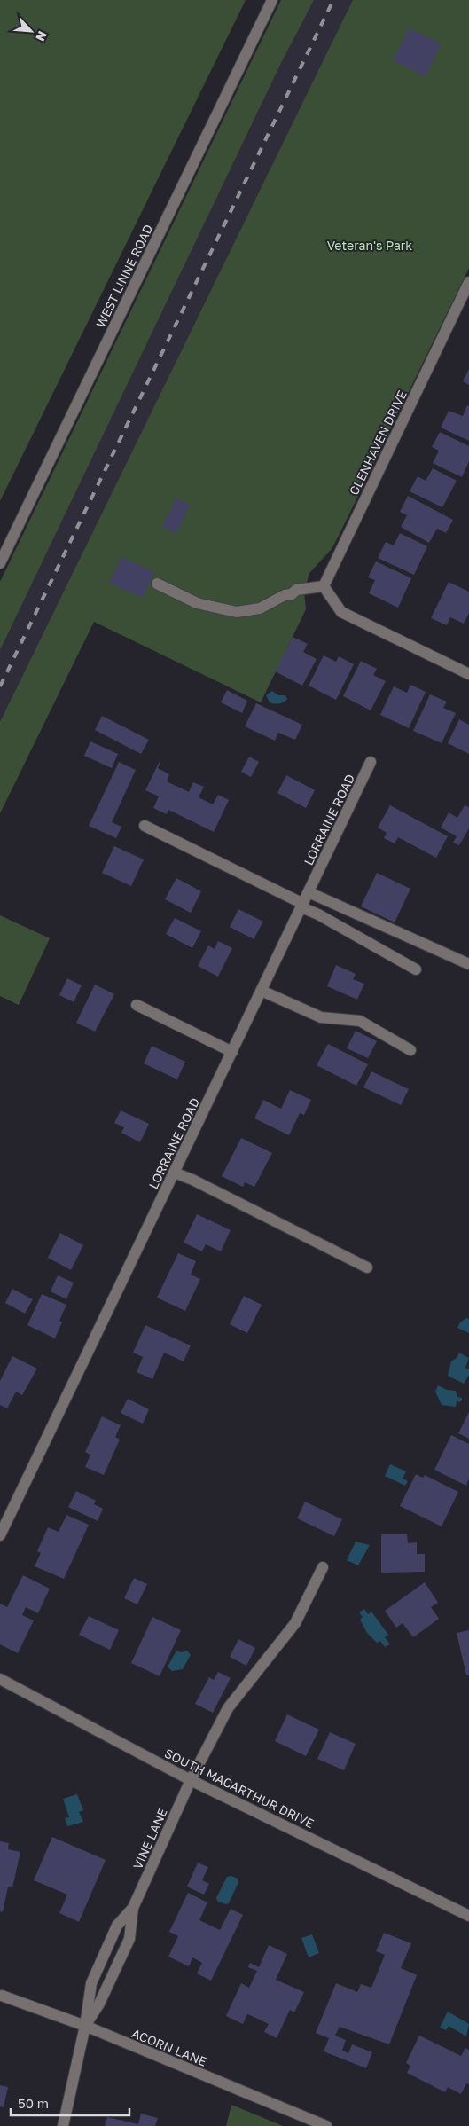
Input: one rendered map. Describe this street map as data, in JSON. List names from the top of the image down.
{
  "streets": {
    "street": [
      "WEST LINNE ROAD",
      "GLENHAVEN DRIVE",
      "LORRAINE ROAD",
      "SOUTH MACARTHUR DRIVE",
      "VINE LANE",
      "ACORN LANE"
    ]
  },
  "crossings": [
    ["SOUTH MACARTHUR DRIVE", "VINE LANE"],
    ["VINE LANE", "ACORN LANE"]
  ],
  "parks": ["Veteran's Park"],
  "scale_bar": "50 m",
  "north": "bottom right"
}
